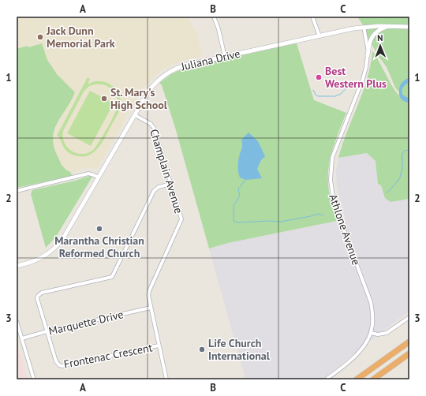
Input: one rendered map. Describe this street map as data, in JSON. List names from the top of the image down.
{
  "streets": {
    "street": [
      "Juliana Drive",
      "Champlain Avenue",
      "Athlone Avenue",
      "Marquette Drive",
      "Frontenac Crescent"
    ]
  },
  "crossings": [
    ["Juliana Drive", "Champlain Avenue"],
    ["Juliana Drive", "Athlone Avenue"],
    ["Champlain Avenue", "Marquette Drive"],
    ["Champlain Avenue", "Frontenac Crescent"],
    ["Marquette Drive", "Frontenac Crescent"]
  ],
  "places": [
    "Jack Dunn Memorial Park",
    "Best Western Plus",
    "St. Mary's High School",
    "Marantha Christian Reformed Church",
    "Life Church International"
  ],
  "north": "top",
  "grid": {
    "columns": ["A", "B", "C"],
    "rows": ["1", "2", "3"]
  }
}
